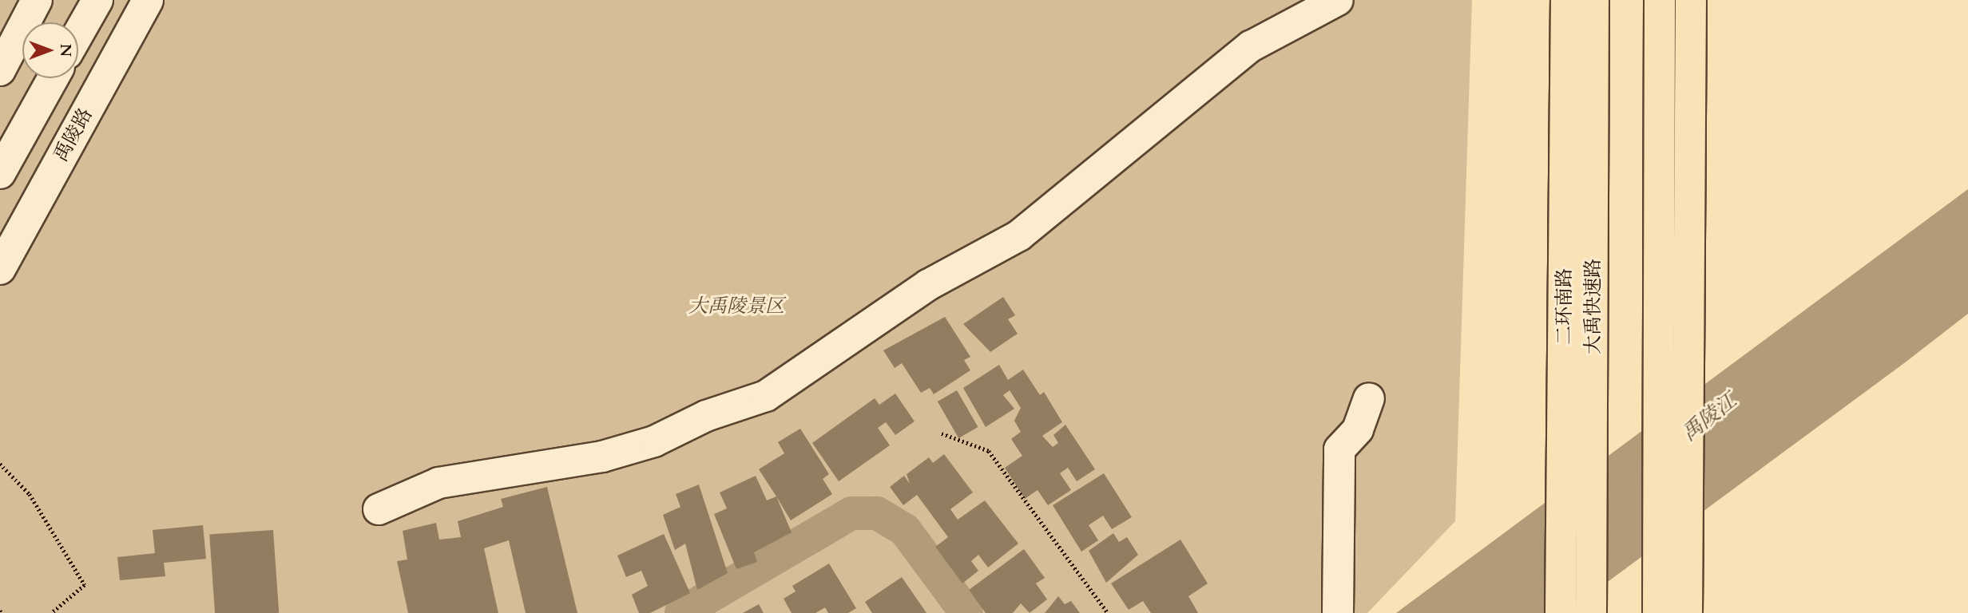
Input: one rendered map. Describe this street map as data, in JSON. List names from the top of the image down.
{
  "streets": {
    "main road": ["二环南路", "大禹快速路"],
    "street": ["禹陵路"]
  },
  "water": ["禹陵江"],
  "parks": ["大禹陵景区"],
  "north": "right"
}
